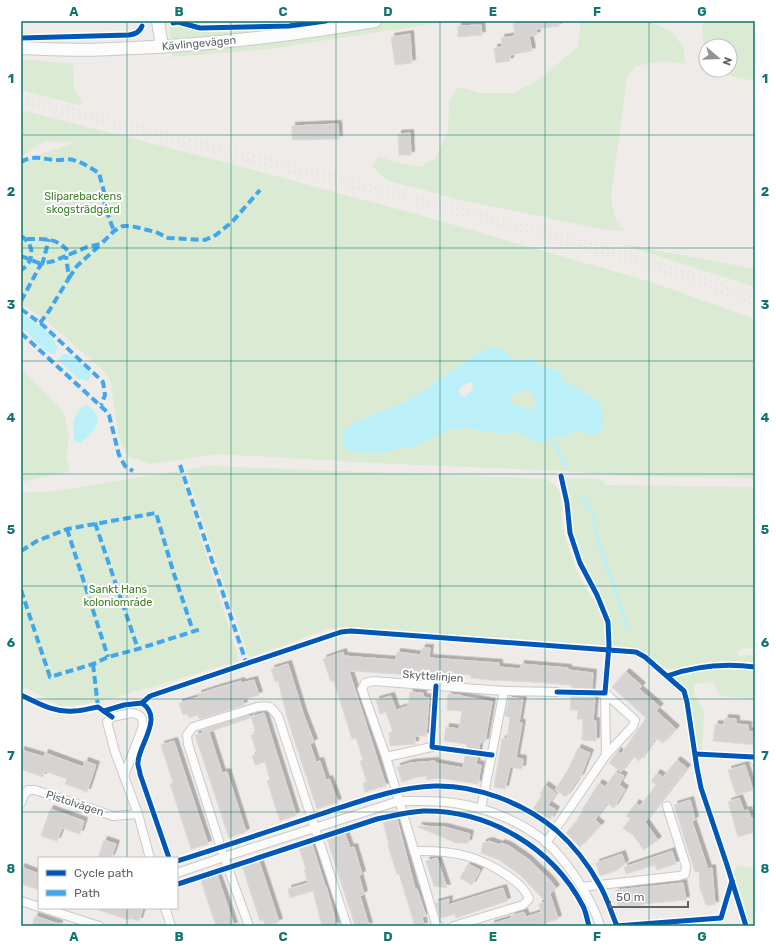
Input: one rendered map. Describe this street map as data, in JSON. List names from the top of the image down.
{
  "streets": {
    "main road": ["Kävlingevägen"],
    "street": ["Skyttelinjen", "Pistolvägen"]
  },
  "parks": ["Sliparebackens skogsträdgård", "Sankt Hans koloniområde"],
  "legend": ["Cycle path", "Path"],
  "scale_bar": "50 m",
  "north": "right",
  "grid": {
    "columns": [
      "A",
      "B",
      "C",
      "D",
      "E",
      "F",
      "G"
    ],
    "rows": [
      "1",
      "2",
      "3",
      "4",
      "5",
      "6",
      "7",
      "8"
    ]
  }
}
